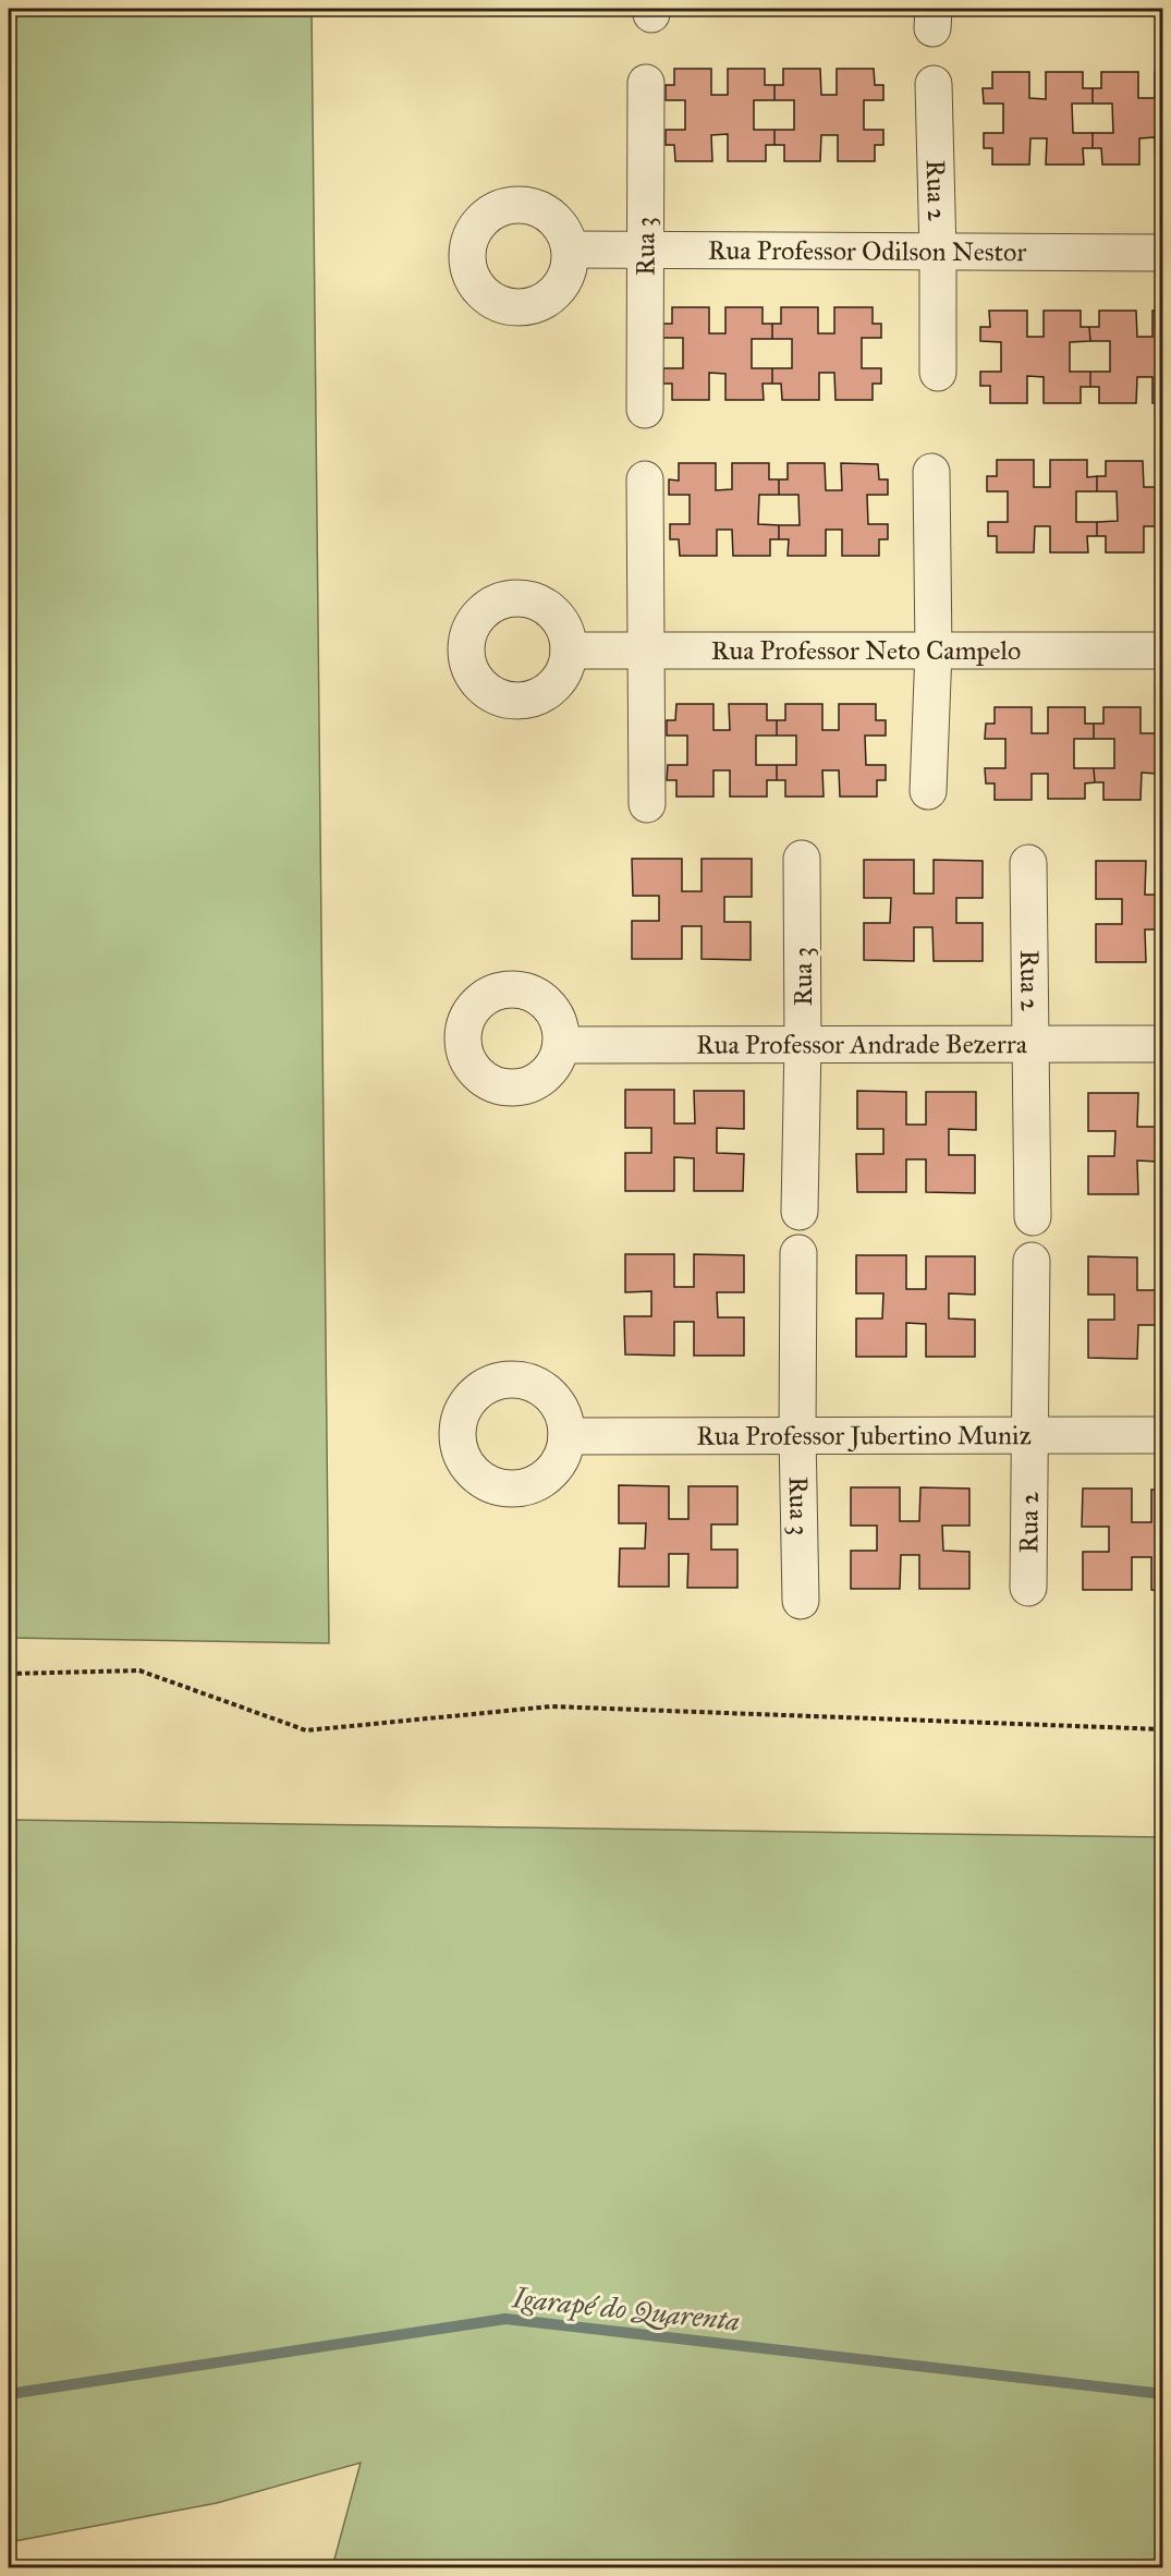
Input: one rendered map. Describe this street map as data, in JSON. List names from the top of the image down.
{
  "streets": {
    "street": [
      "Rua 2",
      "Rua 3",
      "Rua Professor Odilson Nestor",
      "Rua Professor Neto Campelo",
      "Rua Professor Andrade Bezerra",
      "Rua Professor Jubertino Muniz"
    ]
  },
  "crossings": [
    ["Rua 2", "Rua Professor Odilson Nestor"],
    ["Rua 2", "Rua Professor Andrade Bezerra"],
    ["Rua 2", "Rua Professor Jubertino Muniz"],
    ["Rua 3", "Rua Professor Odilson Nestor"],
    ["Rua 3", "Rua Professor Andrade Bezerra"],
    ["Rua 3", "Rua Professor Jubertino Muniz"]
  ],
  "water": ["Igarapé do Quarenta"]
}
